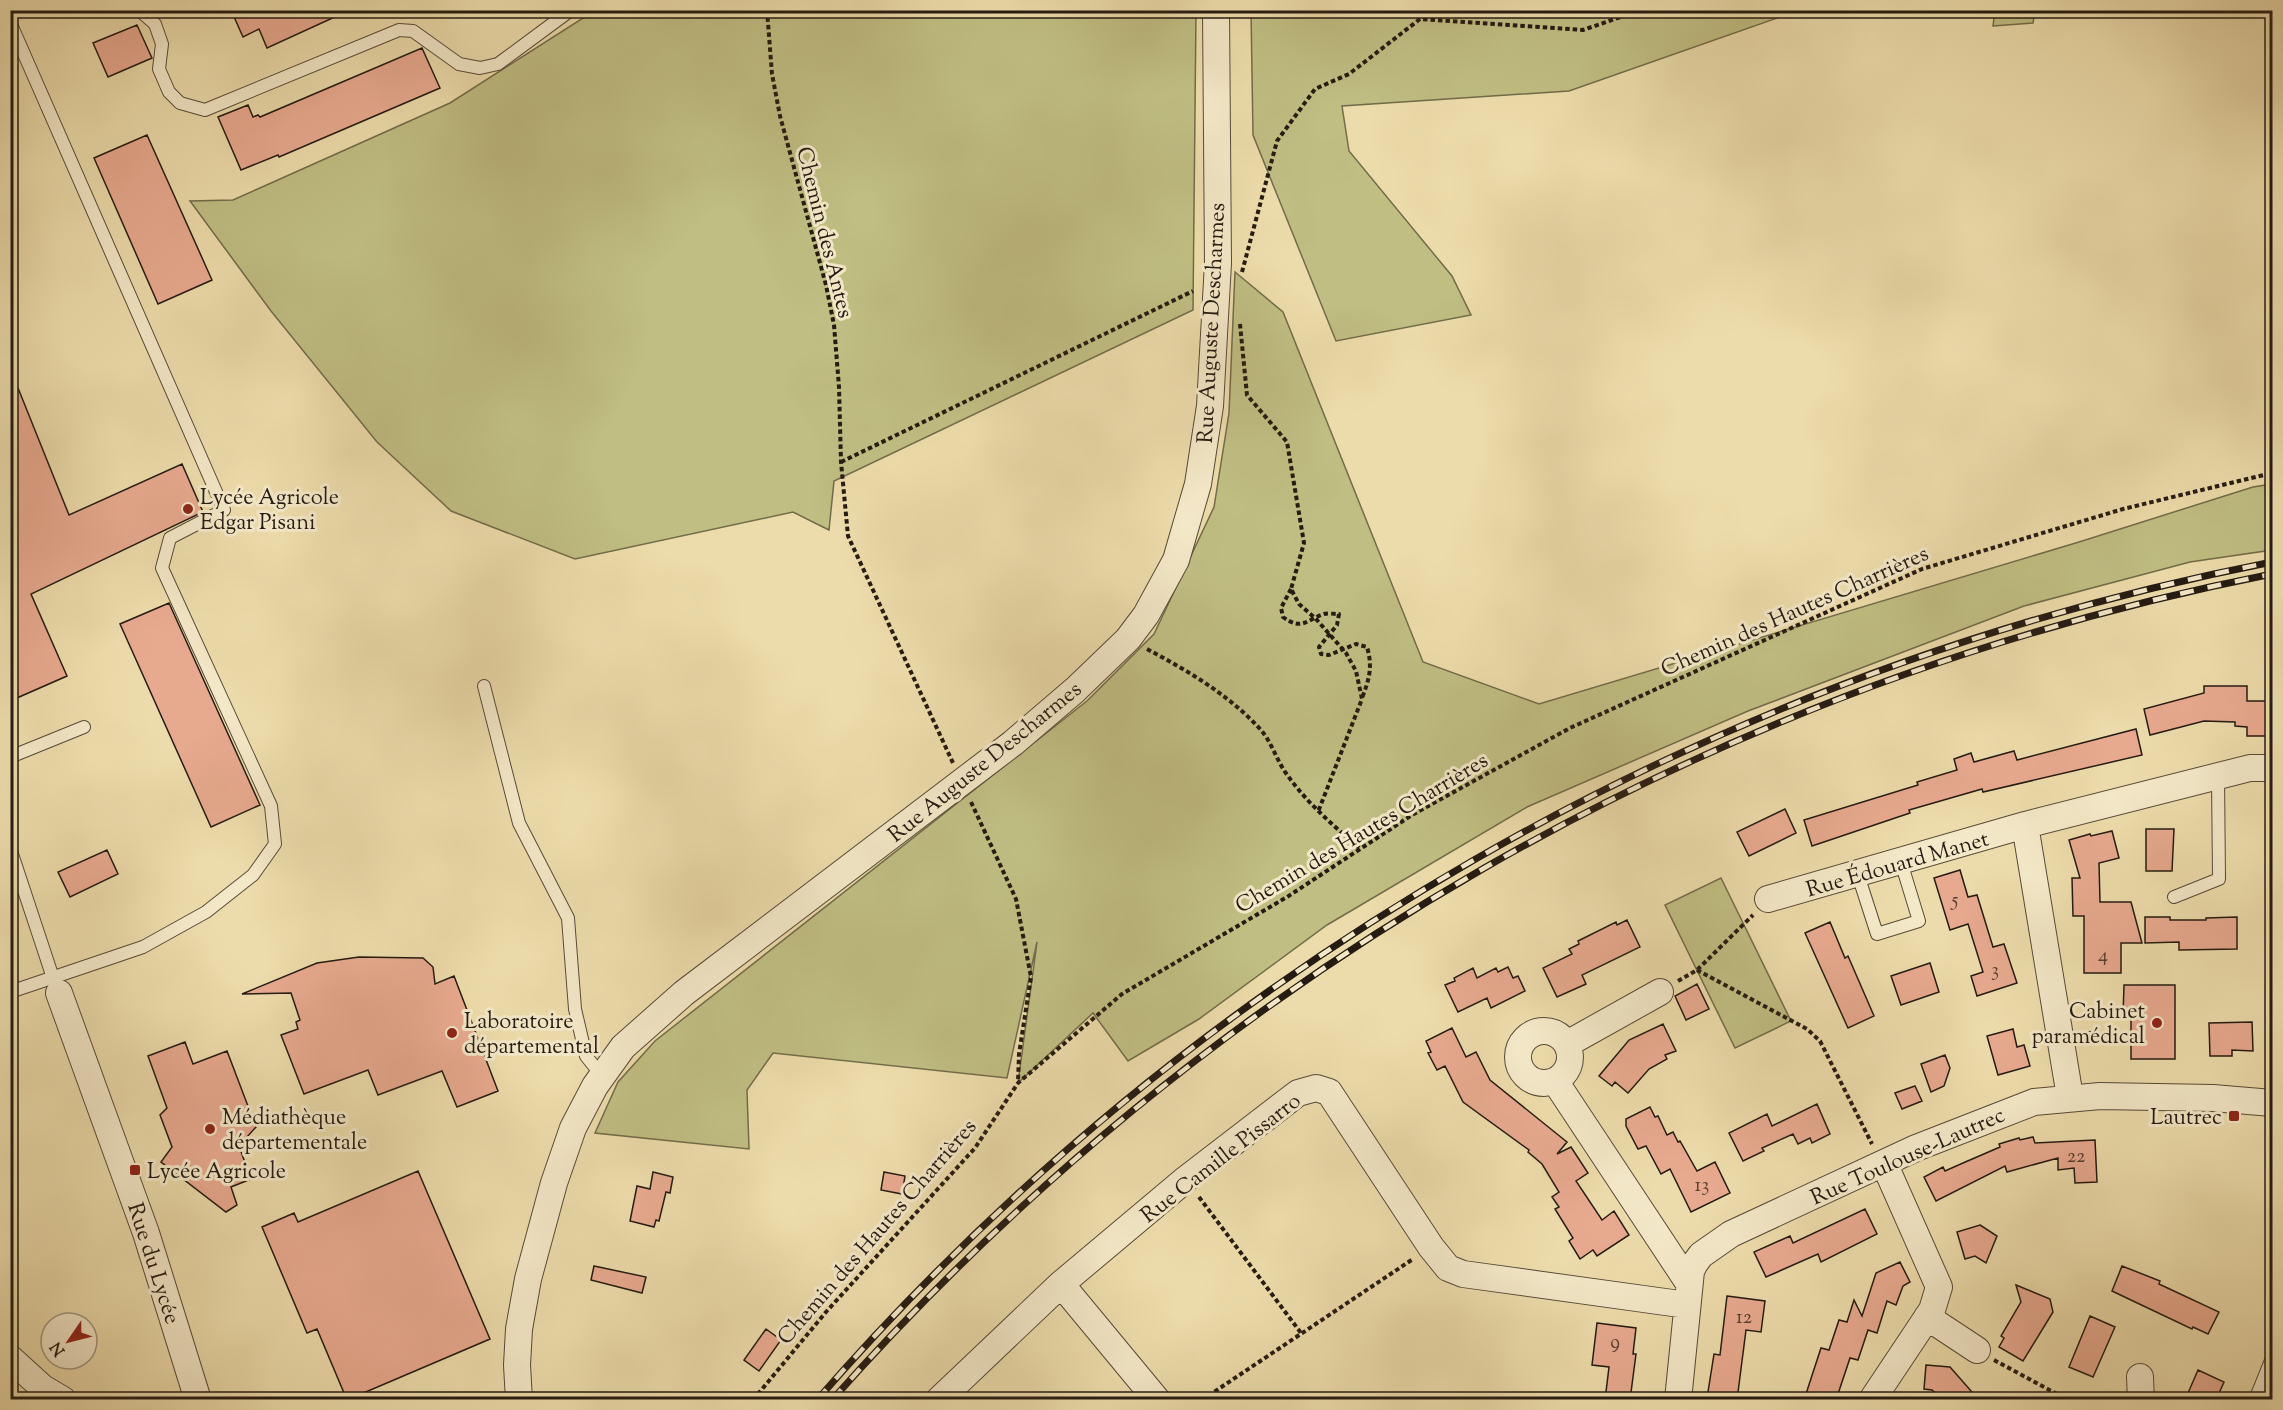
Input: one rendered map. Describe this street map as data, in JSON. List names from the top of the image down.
{
  "streets": {
    "street": [
      "Rue Auguste Descharmes",
      "Rue Édouard Manet",
      "Rue Toulouse-Lautrec",
      "Rue Camille Pissarro",
      "Rue du Lycée"
    ],
    "path": ["Chemin des Antes", "Chemin des Hautes Charrières"]
  },
  "crossings": [
    ["Chemin des Antes", "Rue Auguste Descharmes"],
    ["Rue Toulouse-Lautrec", "Rue Camille Pissarro"]
  ],
  "places": {
    "other": [
      "Lycée Agricole Edgar Pisani",
      "Cabinet paramédical",
      "Laboratoire départemental",
      "Médiathèque départementale"
    ],
    "transit": ["Lautrec", "Lycée Agricole"]
  },
  "house_numbers": [
    "5",
    "4",
    "3",
    "22",
    "13",
    "12",
    "9"
  ],
  "north": "bottom left"
}
